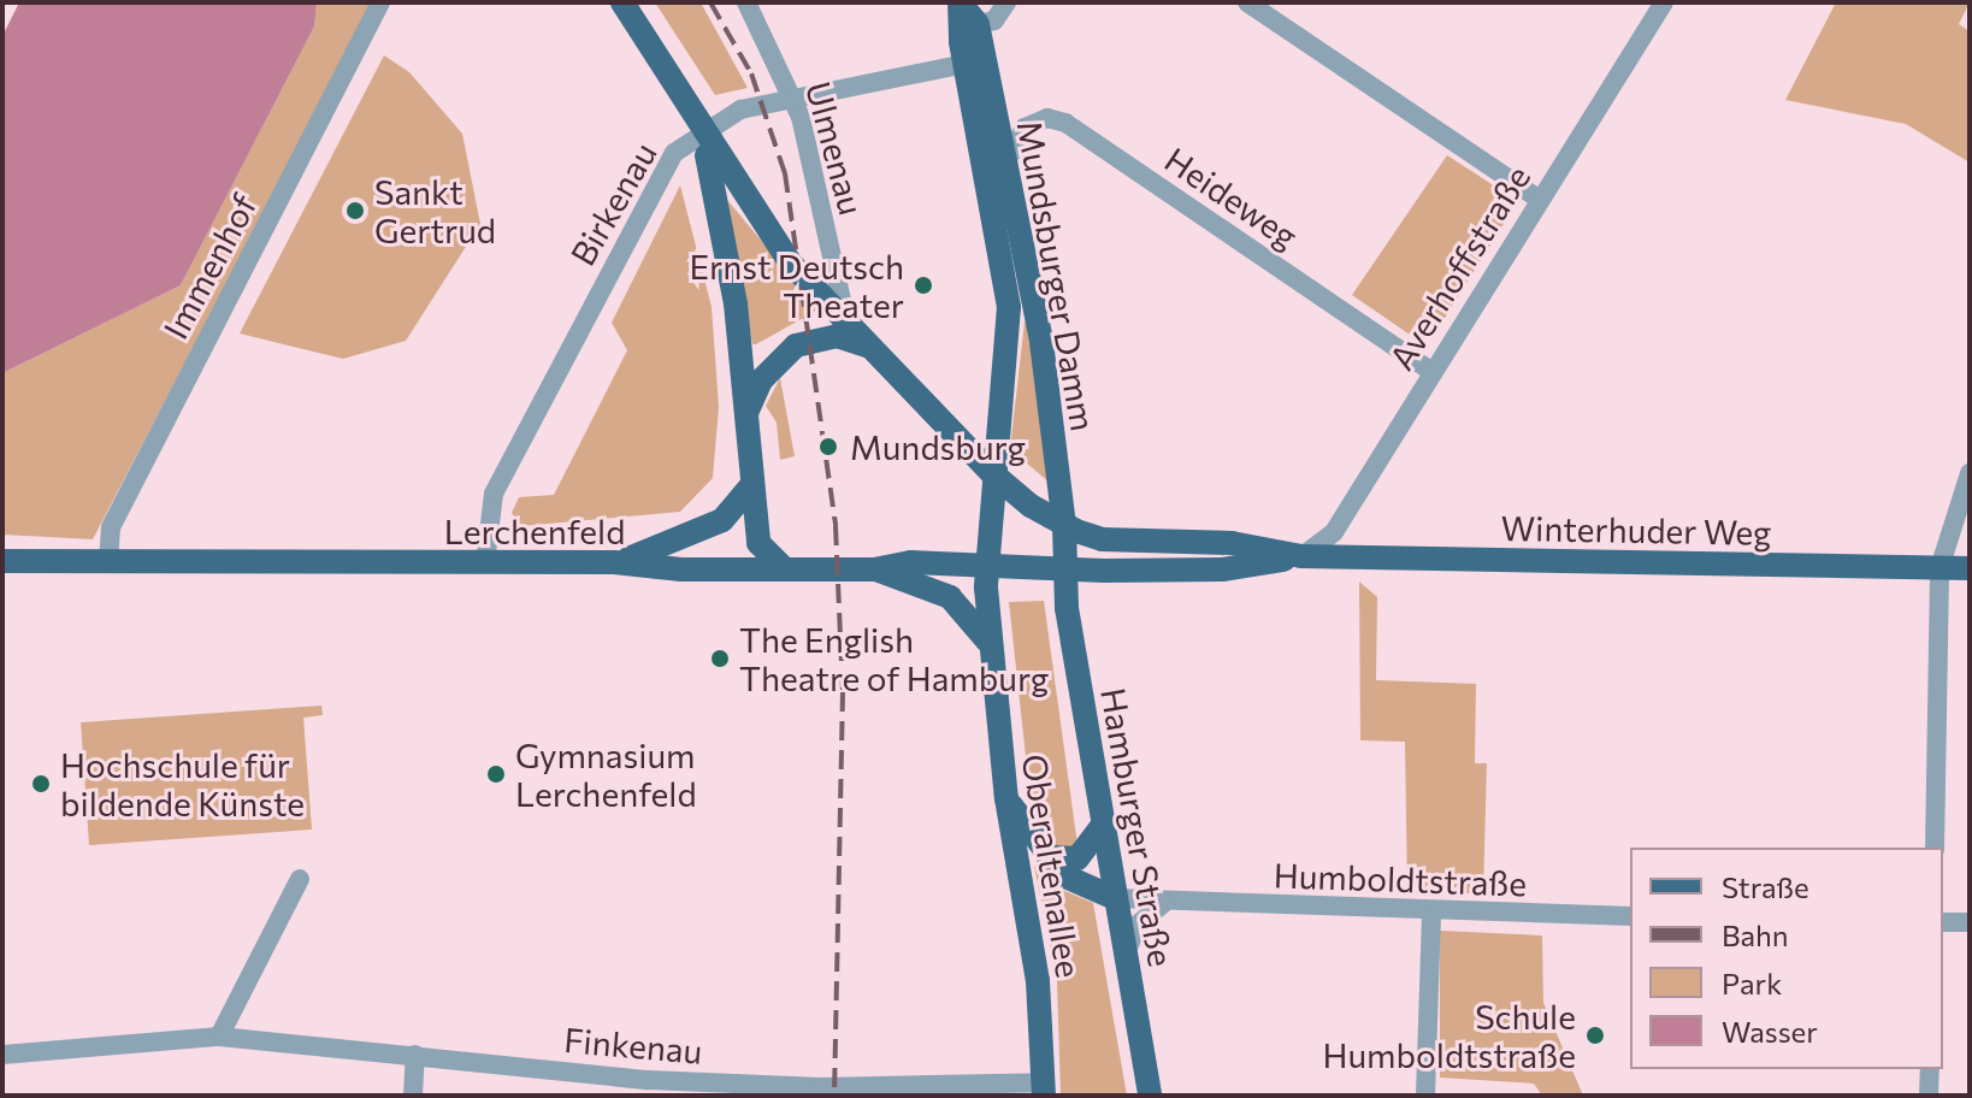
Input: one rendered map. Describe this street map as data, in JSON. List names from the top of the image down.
{
  "streets": {
    "main road": [
      "Mundsburger Damm",
      "Winterhuder Weg",
      "Lerchenfeld",
      "Hamburger Straße",
      "Oberaltenallee"
    ],
    "street": [
      "Ulmenau",
      "Heideweg",
      "Birkenau",
      "Immenhof",
      "Averhoffstraße",
      "Humboldtstraße",
      "Finkenau"
    ]
  },
  "crossings": [
    ["Ulmenau", "Birkenau"],
    ["Heideweg", "Averhoffstraße"],
    ["Heideweg", "Mundsburger Damm"],
    ["Birkenau", "Mundsburger Damm"],
    ["Birkenau", "Lerchenfeld"],
    ["Immenhof", "Lerchenfeld"],
    ["Averhoffstraße", "Winterhuder Weg"],
    ["Mundsburger Damm", "Winterhuder Weg"],
    ["Mundsburger Damm", "Lerchenfeld"],
    ["Mundsburger Damm", "Hamburger Straße"],
    ["Mundsburger Damm", "Oberaltenallee"],
    ["Winterhuder Weg", "Lerchenfeld"],
    ["Winterhuder Weg", "Hamburger Straße"],
    ["Lerchenfeld", "Hamburger Straße"],
    ["Hamburger Straße", "Humboldtstraße"],
    ["Oberaltenallee", "Finkenau"]
  ],
  "places": [
    "Sankt Gertrud",
    "Ernst Deutsch Theater",
    "Mundsburg",
    "The English Theatre of Hamburg",
    "Gymnasium Lerchenfeld",
    "Hochschule für bildende Künste",
    "Schule Humboldtstraße"
  ],
  "legend": [
    "Straße",
    "Bahn",
    "Park",
    "Wasser"
  ]
}
